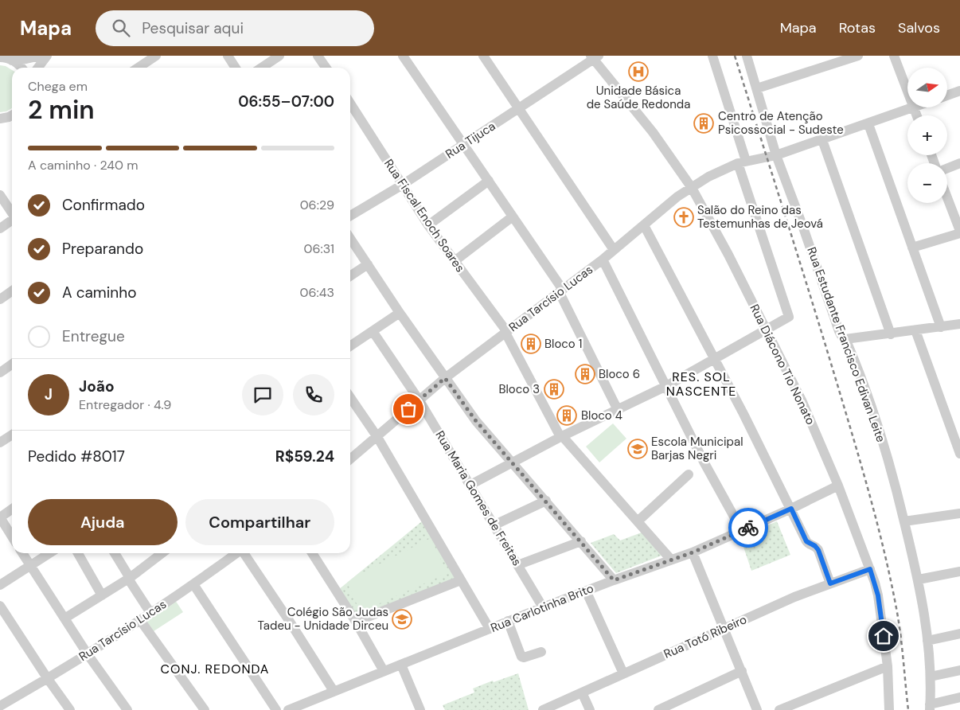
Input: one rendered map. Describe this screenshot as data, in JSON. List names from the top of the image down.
{
  "streets": {
    "street": [
      "Rua Tijuca",
      "Rua Fiscal Enoch Soares",
      "Rua Tarcísio Lucas",
      "Rua Estudante Francisco Edivan Leite",
      "Rua Diácono Tio Nonato",
      "Rua Maria Gomes de Freitas",
      "Rua Carlotinha Brito",
      "Rua Totó Ribeiro"
    ]
  },
  "crossings": [
    ["Rua Tijuca", "Rua Fiscal Enoch Soares"],
    ["Rua Tijuca", "Rua Diácono Tio Nonato"],
    ["Rua Fiscal Enoch Soares", "Rua Tarcísio Lucas"],
    ["Rua Fiscal Enoch Soares", "Rua Carlotinha Brito"],
    ["Rua Tarcísio Lucas", "Rua Estudante Francisco Edivan Leite"],
    ["Rua Tarcísio Lucas", "Rua Diácono Tio Nonato"],
    ["Rua Tarcísio Lucas", "Rua Maria Gomes de Freitas"],
    ["Rua Diácono Tio Nonato", "Rua Carlotinha Brito"],
    ["Rua Diácono Tio Nonato", "Rua Totó Ribeiro"],
    ["Rua Maria Gomes de Freitas", "Rua Carlotinha Brito"]
  ],
  "districts": ["RES. SOL NASCENTE", "CONJ. REDONDA"],
  "places": {
    "hospital": ["Unidade Básica de Saúde Redonda"],
    "building": [
      "Centro de Atenção Psicossocial - Sudeste",
      "Bloco 1",
      "Bloco 6",
      "Bloco 3",
      "Bloco 4"
    ],
    "church": ["Salão do Reino das Testemunhas de Jeová"],
    "school or university": ["Escola Municipal Barjas Negri", "Colégio São Judas Tadeu - Unidade Dirceu"]
  },
  "north": "right",
  "page": {
    "header": "Mapa",
    "search": "Pesquisar aqui",
    "nav": ["Mapa", "Rotas", "Salvos"],
    "map_buttons": ["+", "−"],
    "heading": ["2 min", "Chega em", "06:55–07:00"],
    "panel": [
      "João",
      "Entregador · 4.9",
      "Pedido #8017",
      "R$59.24"
    ],
    "bar": "A caminho · 240 m",
    "list": [
      ["Confirmado", "06:29"],
      ["Preparando", "06:31"],
      ["A caminho", "06:43"],
      "Entregue"
    ],
    "round": "J",
    "buttons": ["Ajuda", "Compartilhar"]
  }
}
